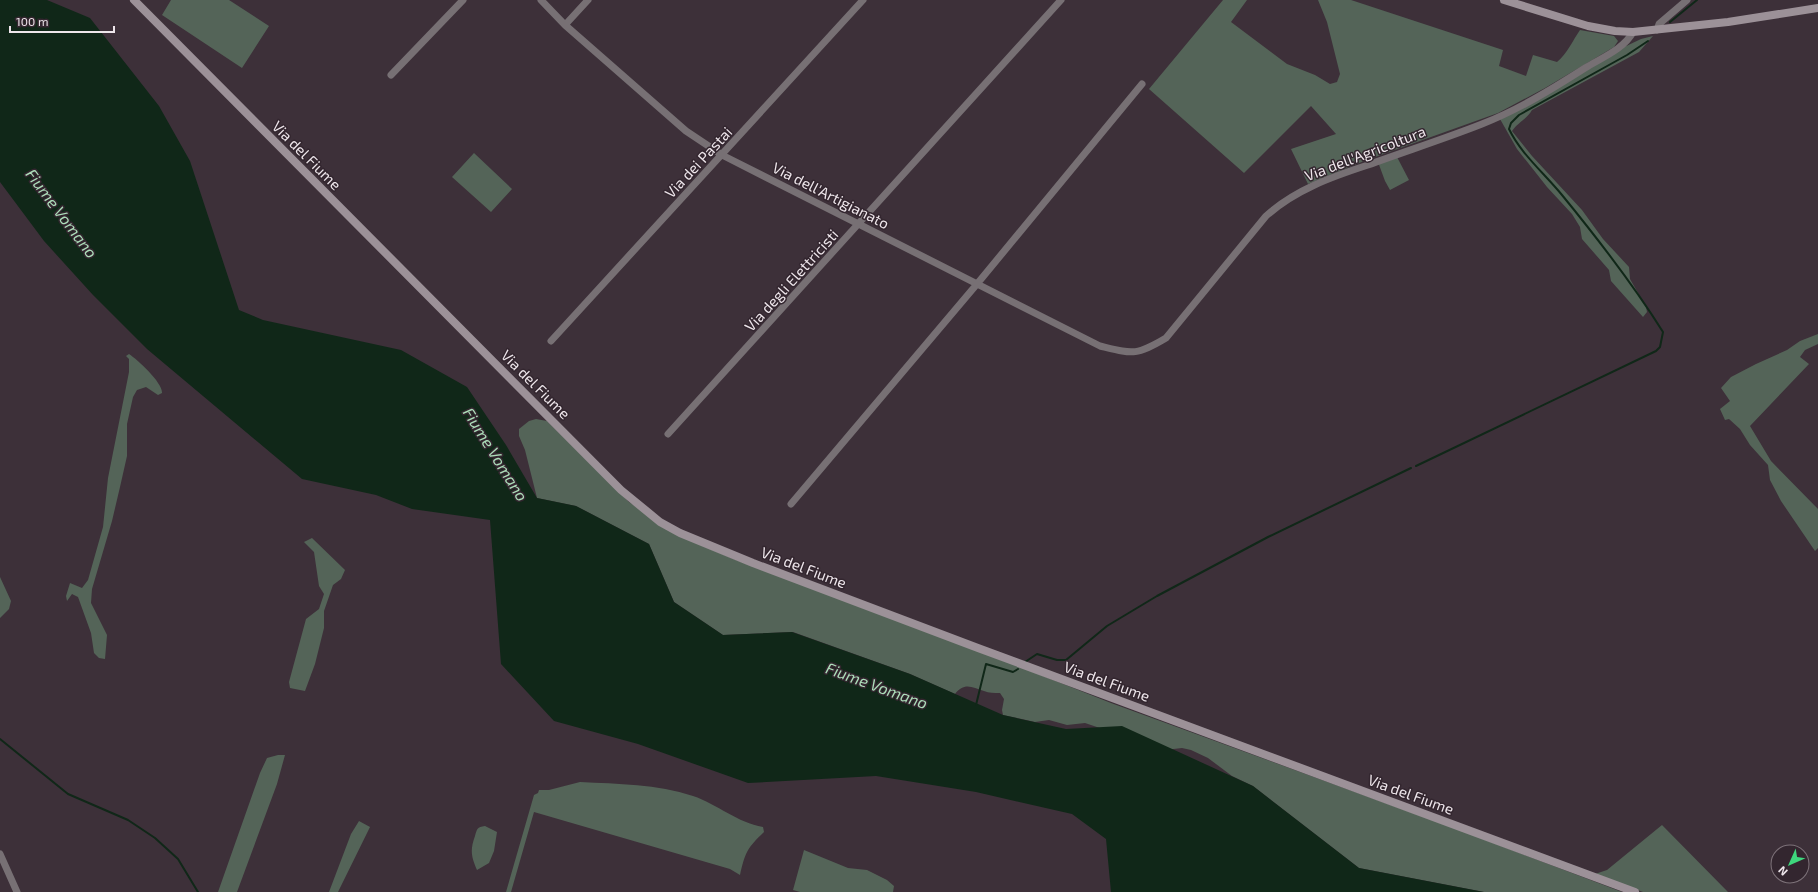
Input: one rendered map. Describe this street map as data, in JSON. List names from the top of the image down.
{
  "streets": {
    "street": [
      "Via dell'Agricoltura",
      "Via del Fiume",
      "Via dei Pastai",
      "Via dell'Artigianato",
      "Via degli Elettricisti"
    ]
  },
  "crossings": [
    ["Via dell'Agricoltura", "Via dell'Artigianato"],
    ["Via dei Pastai", "Via dell'Artigianato"],
    ["Via dell'Artigianato", "Via degli Elettricisti"]
  ],
  "water": ["Fiume Vomano"],
  "scale_bar": "100 m",
  "north": "bottom left"
}
